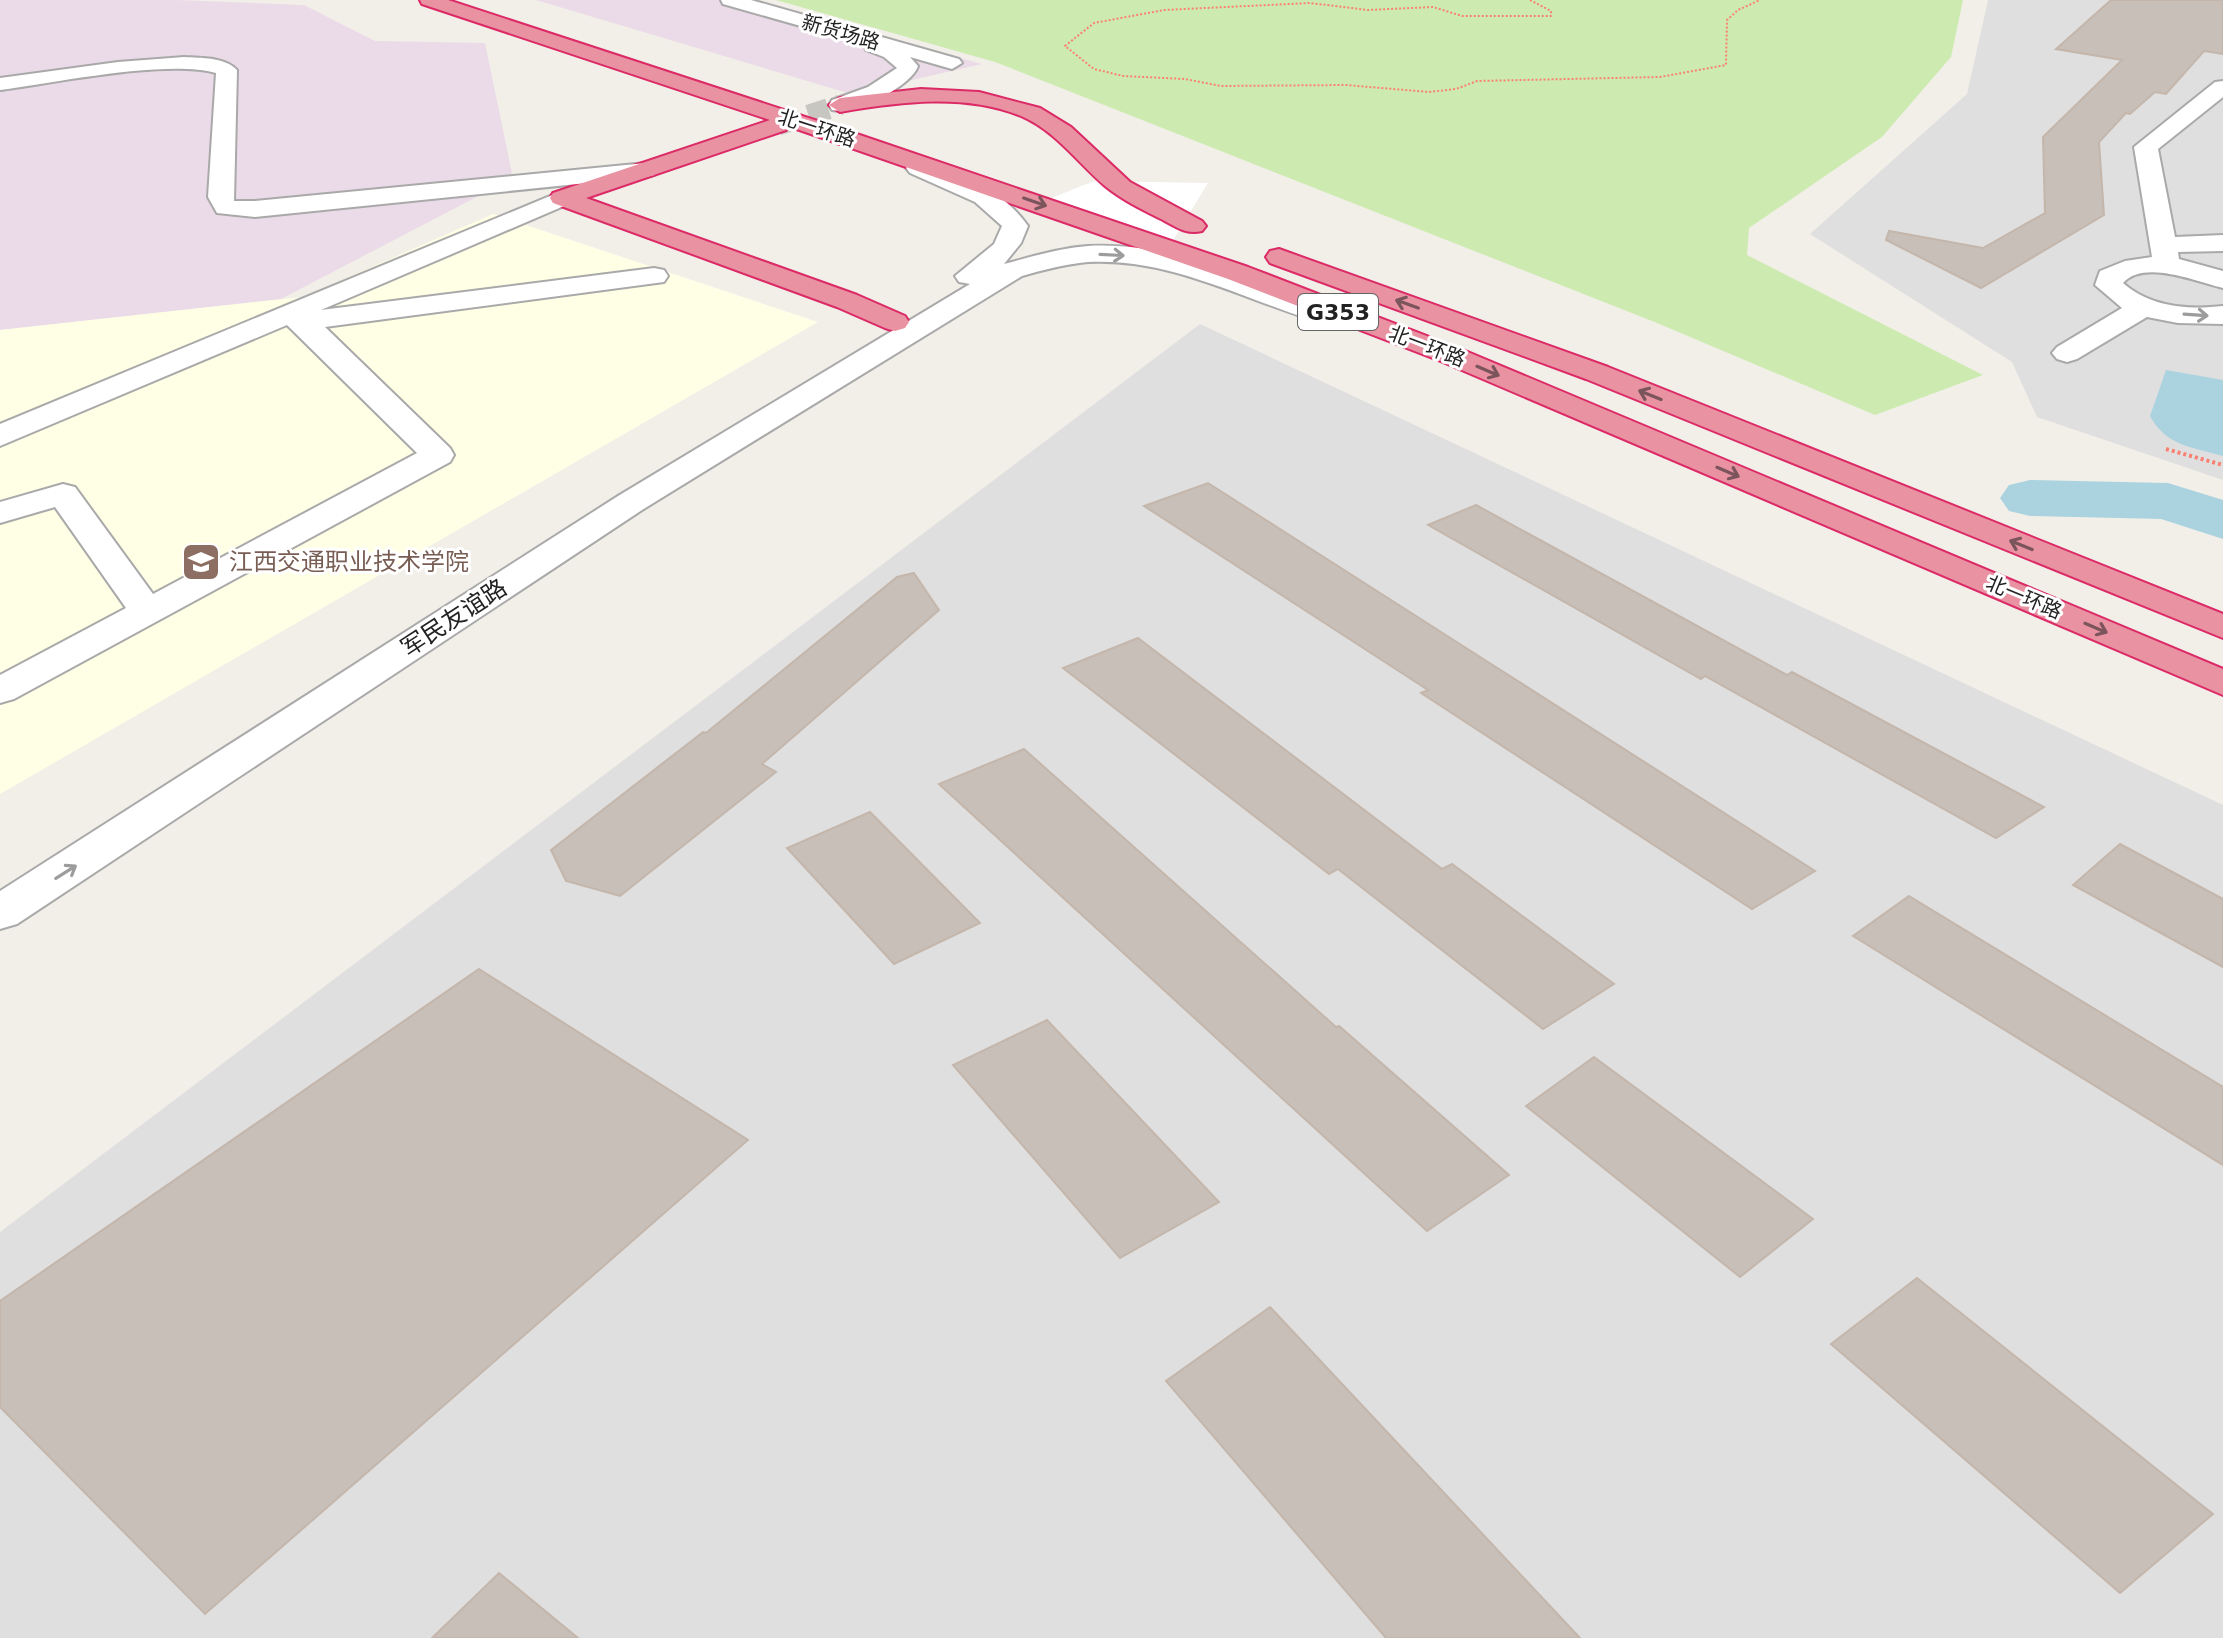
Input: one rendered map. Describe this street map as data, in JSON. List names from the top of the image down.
{
  "streets": {
    "highway": ["北一环路", "G353"],
    "street": ["新货场路", "军民友谊路"]
  },
  "places": {
    "school or university": ["江西交通职业技术学院"]
  }
}
